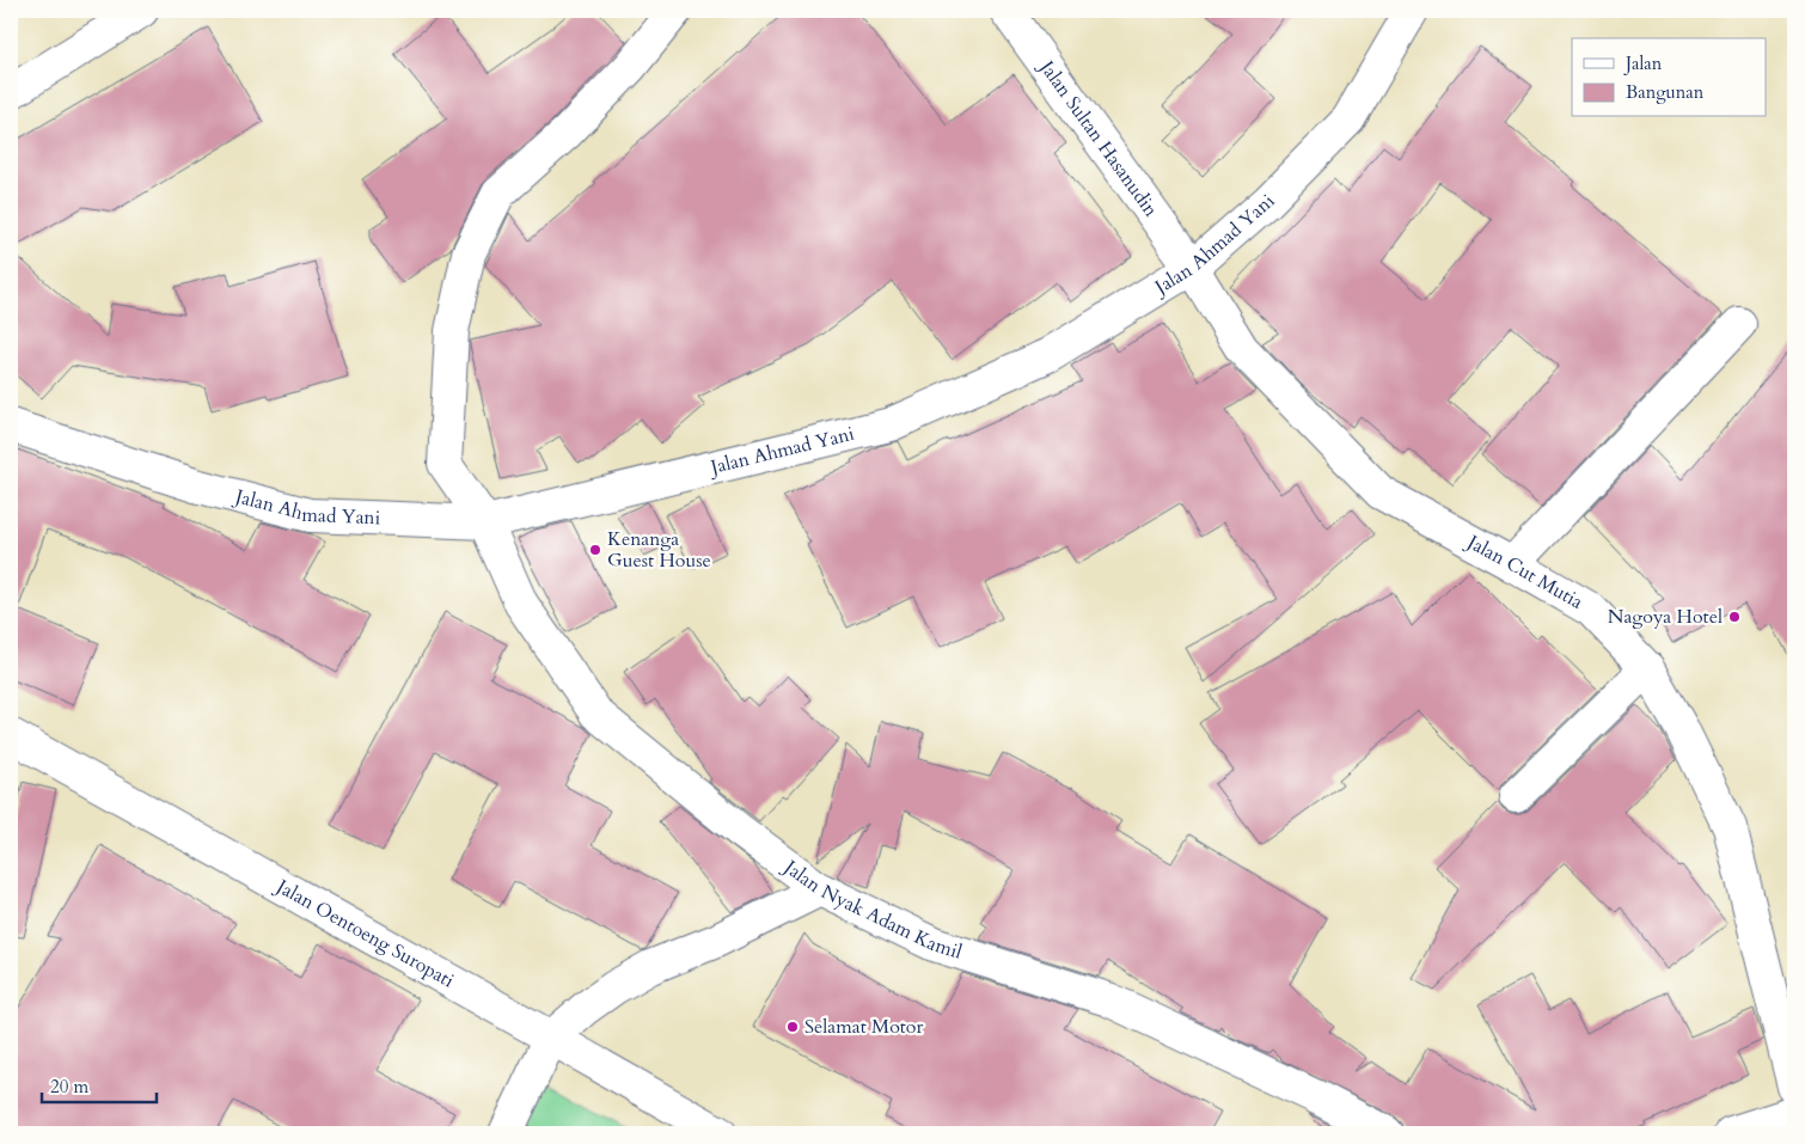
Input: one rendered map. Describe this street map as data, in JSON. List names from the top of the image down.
{
  "streets": {
    "street": [
      "Jalan Sultan Hasanudin",
      "Jalan Ahmad Yani",
      "Jalan Cut Mutia",
      "Jalan Nyak Adam Kamil",
      "Jalan Oentoeng Suropati"
    ]
  },
  "crossings": [
    ["Jalan Sultan Hasanudin", "Jalan Ahmad Yani"],
    ["Jalan Sultan Hasanudin", "Jalan Cut Mutia"],
    ["Jalan Ahmad Yani", "Jalan Cut Mutia"],
    ["Jalan Ahmad Yani", "Jalan Nyak Adam Kamil"]
  ],
  "places": ["Kenanga Guest House", "Nagoya Hotel", "Selamat Motor"],
  "legend": ["Jalan", "Bangunan"],
  "scale_bar": "20 m"
}
